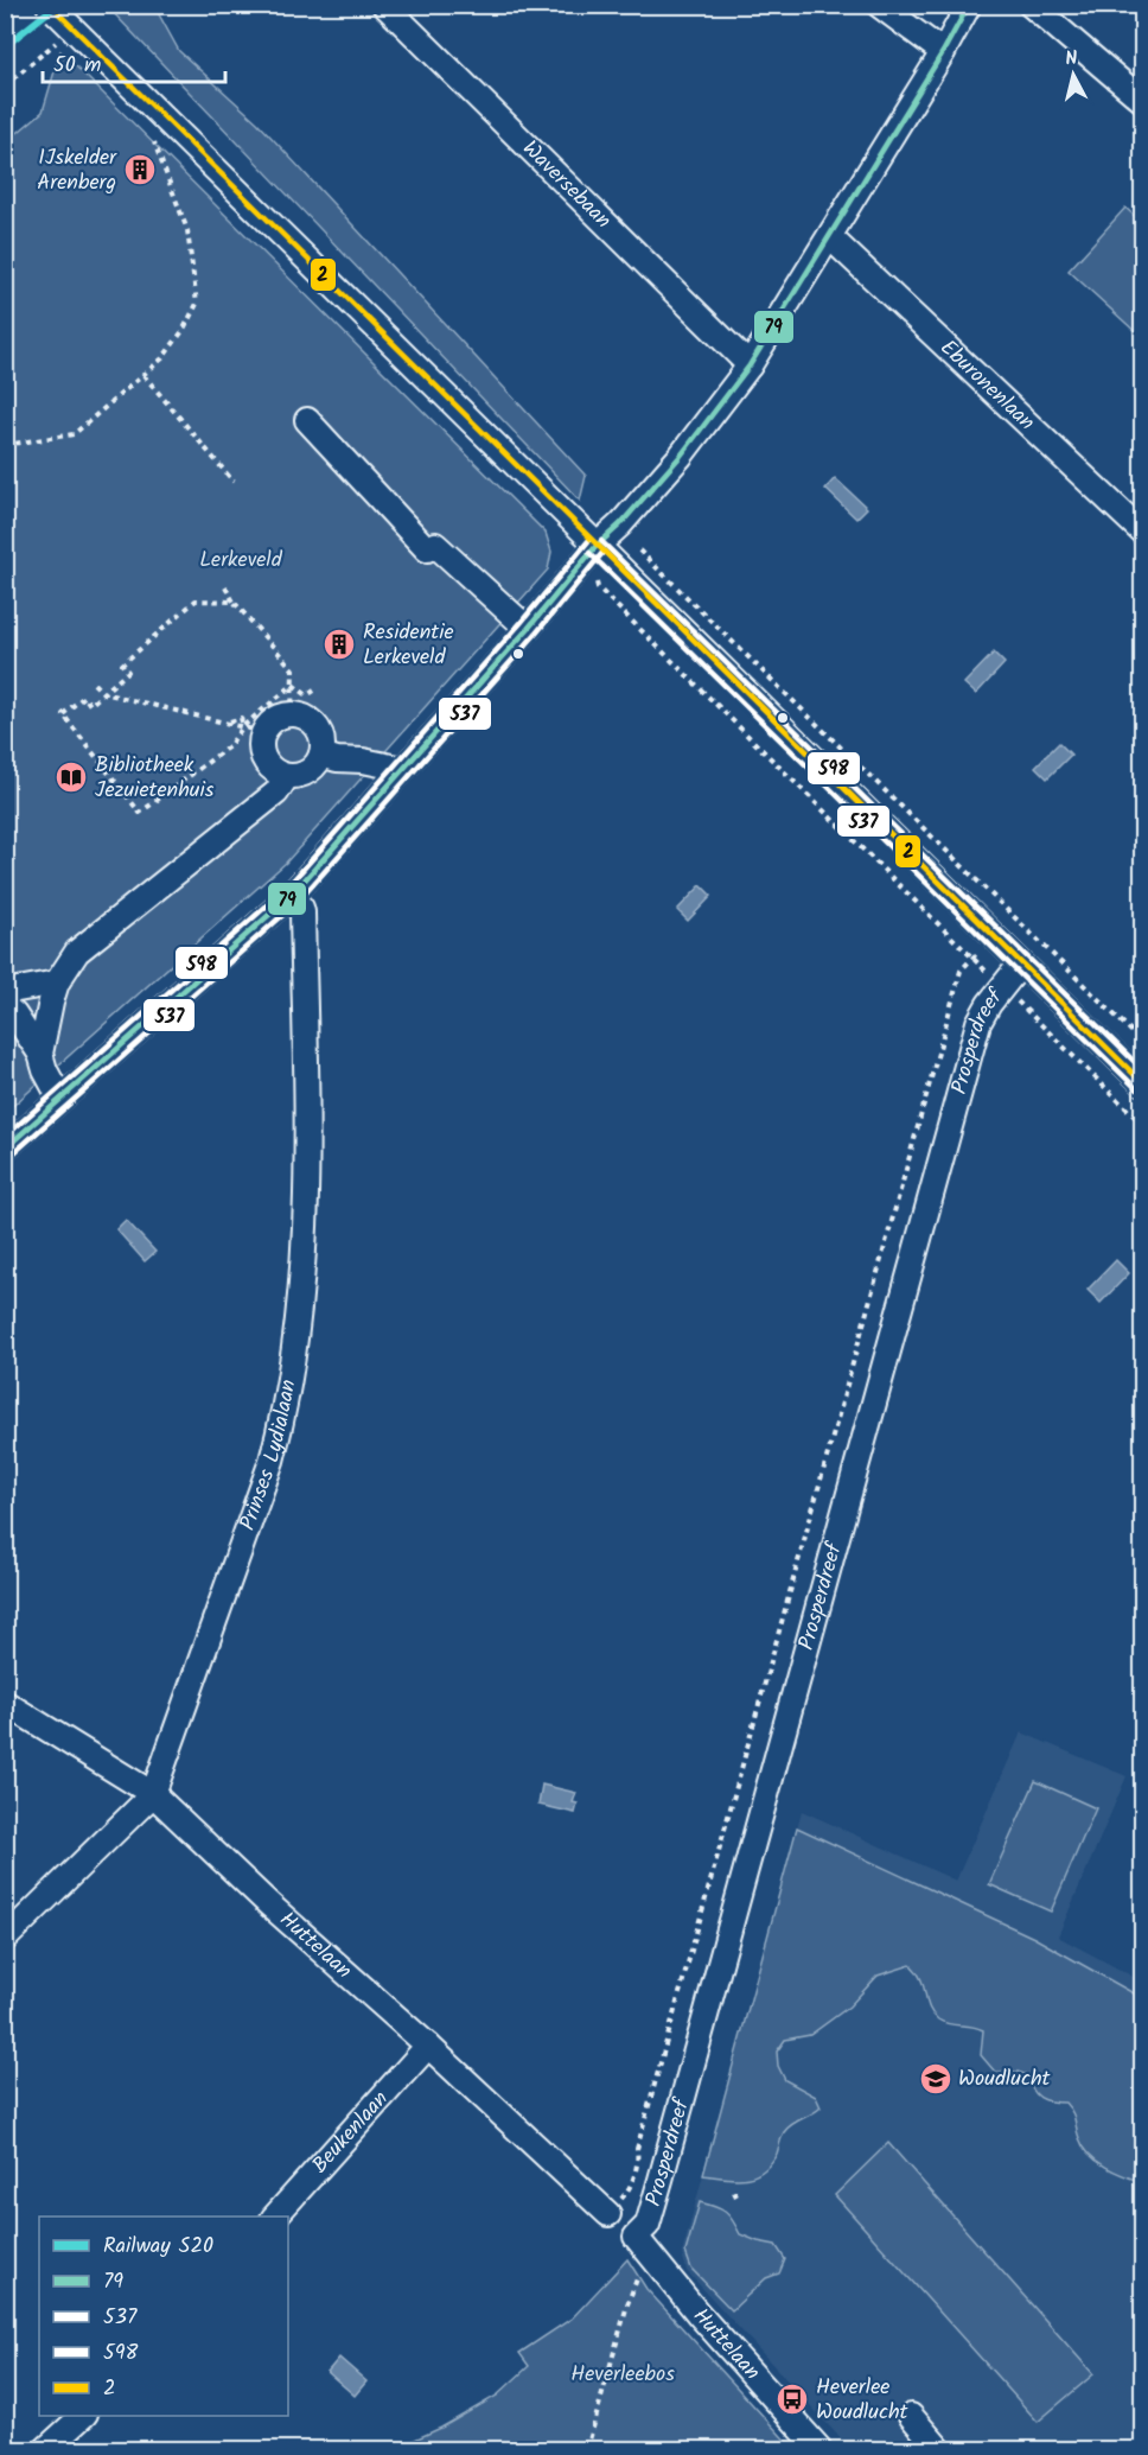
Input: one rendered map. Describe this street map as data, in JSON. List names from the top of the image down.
{
  "streets": {
    "street": [
      "Waversebaan",
      "Eburonenlaan",
      "Prosperdreef",
      "Prinses Lydialaan",
      "Huttelaan",
      "Beukenlaan"
    ]
  },
  "crossings": [
    ["Prosperdreef", "Huttelaan"],
    ["Prinses Lydialaan", "Huttelaan"],
    ["Huttelaan", "Beukenlaan"]
  ],
  "parks": ["Lerkeveld", "Heverleebos"],
  "places": {
    "building": ["IJskelder Arenberg", "Residentie Lerkeveld"],
    "library": ["Bibliotheek Jezuietenhuis"],
    "school or university": ["Woudlucht"],
    "bus stop": ["Heverlee Woudlucht"]
  },
  "lines": [
    "rail line S20",
    "transit line 79",
    "transit line 2",
    "transit line 598",
    "transit line 537"
  ],
  "legend": [
    "Railway S20",
    "79",
    "537",
    "598",
    "2"
  ],
  "scale_bar": "50 m",
  "north": "top"
}
